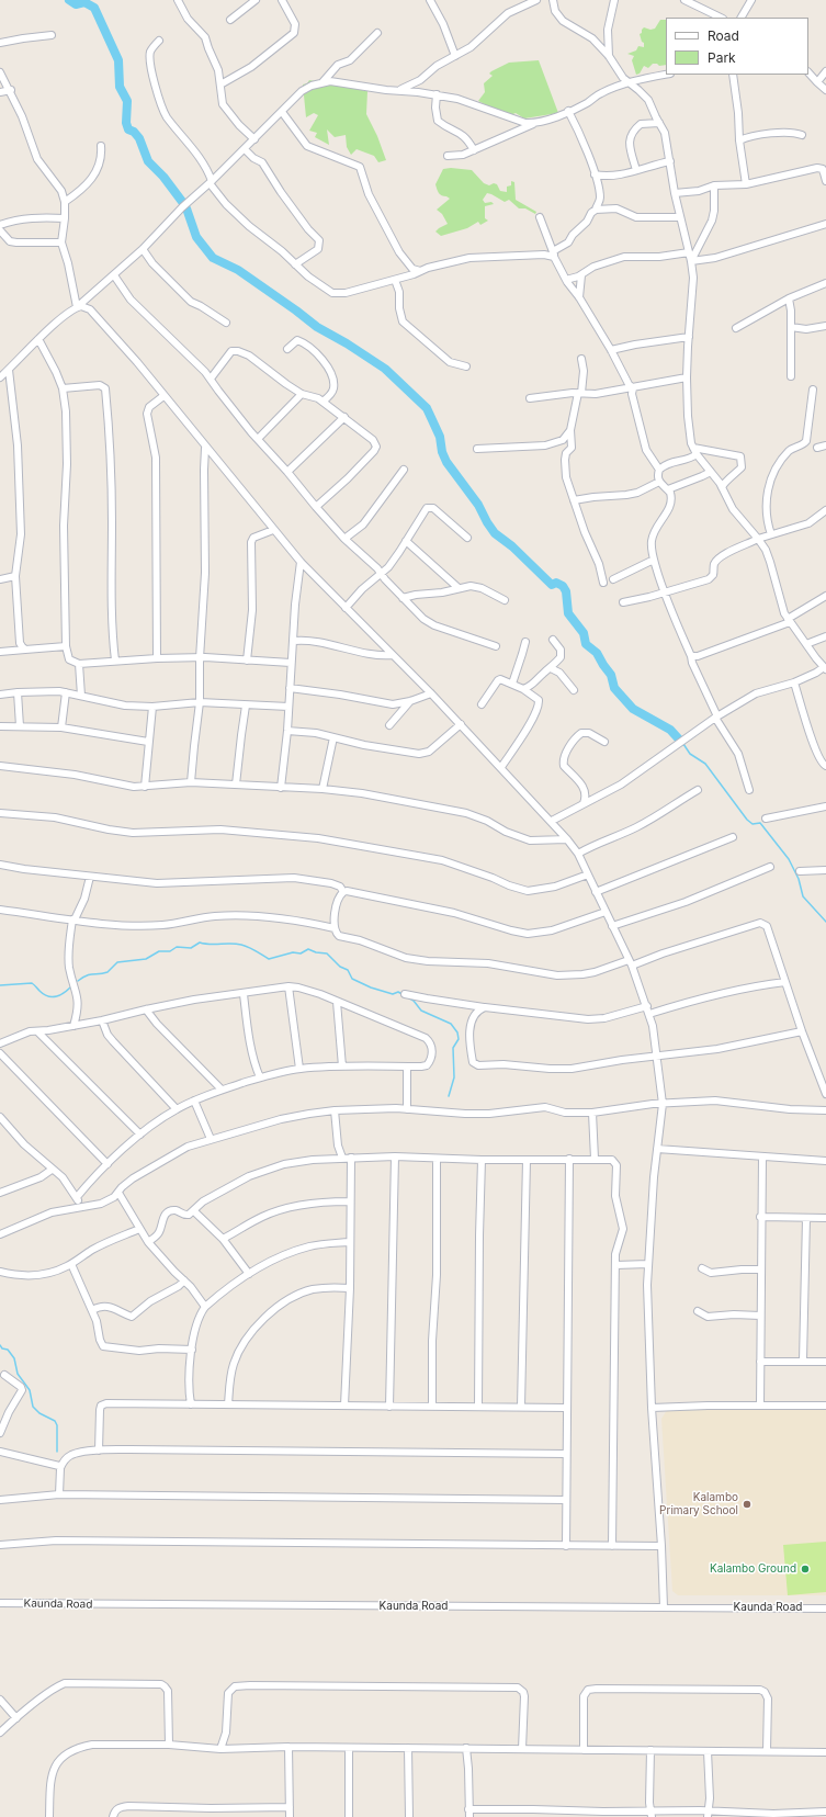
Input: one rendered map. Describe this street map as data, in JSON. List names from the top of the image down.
{
  "streets": {
    "street": ["Kaunda Road"]
  },
  "places": ["Kalambo Primary School", "Kalambo Ground"],
  "legend": ["Road", "Park"]
}
